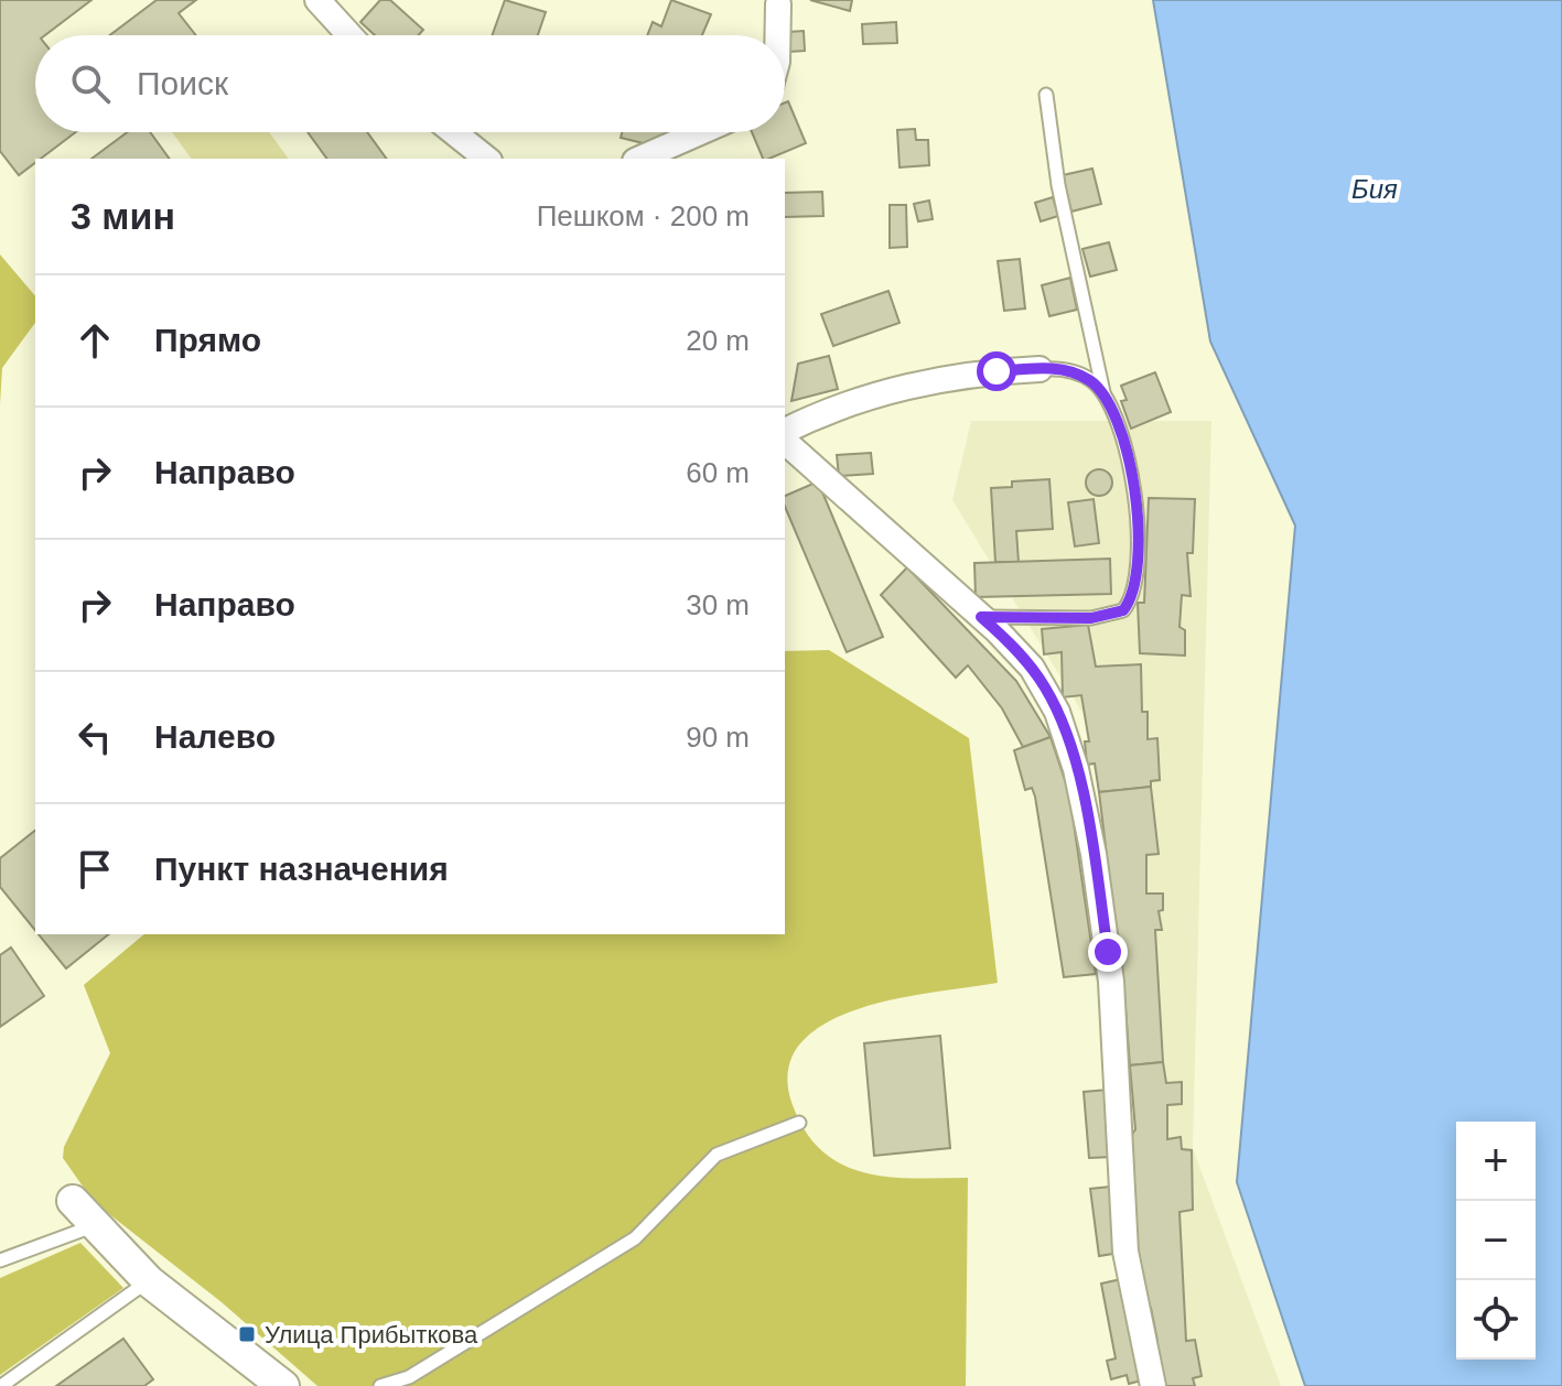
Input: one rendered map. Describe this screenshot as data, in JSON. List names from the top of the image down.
{
  "water": ["Бия"],
  "places": {
    "transit": ["Улица Прибыткова"]
  },
  "page": {
    "search": "Поиск",
    "heading": ["3 мин", "Пешком · 200 m"],
    "list": [
      ["Прямо", "20 m"],
      ["Направо", "60 m"],
      ["Направо", "30 m"],
      ["Налево", "90 m"],
      "Пункт назначения"
    ],
    "map_buttons": ["+", "−"]
  }
}
